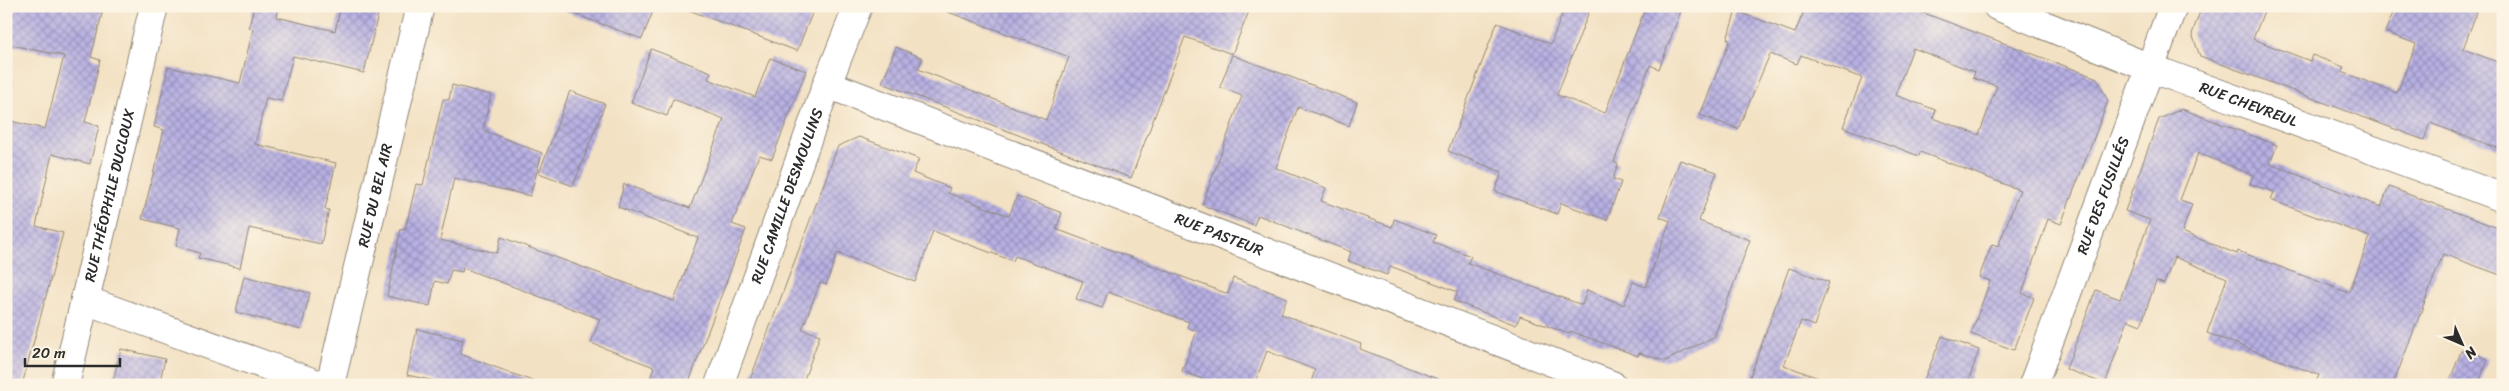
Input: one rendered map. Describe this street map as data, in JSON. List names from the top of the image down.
{
  "streets": {
    "street": [
      "RUE CHEVREUL",
      "RUE CAMILLE DESMOULINS",
      "RUE THÉOPHILE DUCLOUX",
      "RUE DU BEL AIR",
      "RUE DES FUSILLÉS",
      "RUE PASTEUR"
    ]
  },
  "crossings": [
    ["RUE CHEVREUL", "RUE DES FUSILLÉS"],
    ["RUE CAMILLE DESMOULINS", "RUE PASTEUR"]
  ],
  "scale_bar": "20 m",
  "north": "bottom right"
}
